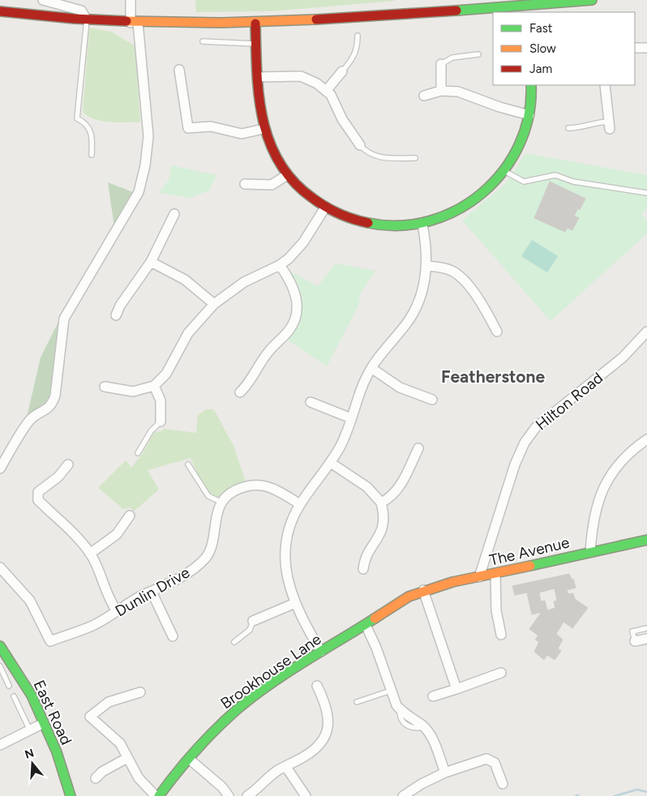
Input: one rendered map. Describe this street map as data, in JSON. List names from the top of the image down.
{
  "streets": {
    "street": [
      "Hilton Road",
      "The Avenue",
      "Dunlin Drive",
      "Brookhouse Lane",
      "East Road"
    ]
  },
  "crossings": [
    ["Hilton Road", "The Avenue"],
    ["The Avenue", "Brookhouse Lane"]
  ],
  "districts": ["Featherstone"],
  "legend": ["Fast", "Slow", "Jam"],
  "north": "top"
}
